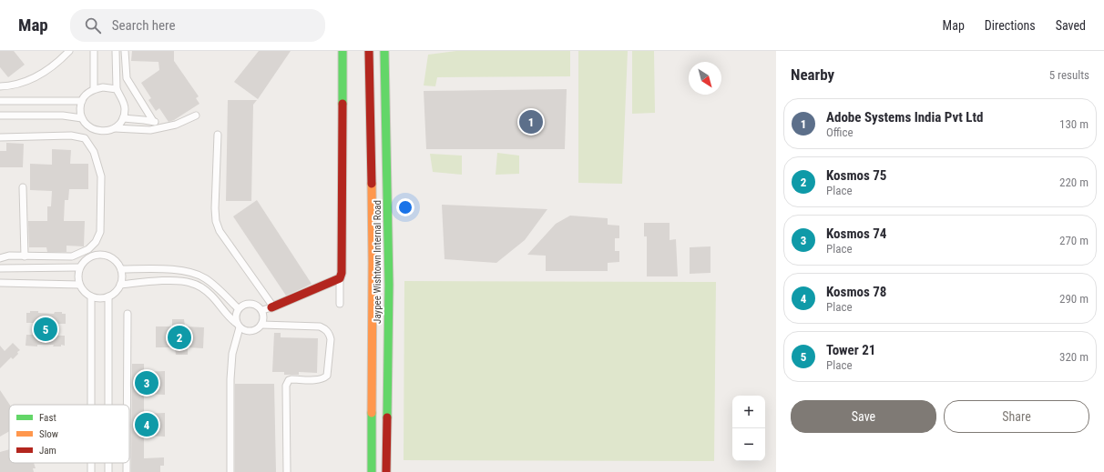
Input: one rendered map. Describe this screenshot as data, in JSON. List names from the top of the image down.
{
  "streets": {
    "street": ["Jaypee Wishtown Internal Road"]
  },
  "legend": ["Fast", "Slow", "Jam"],
  "north": "bottom right",
  "page": {
    "header": "Map",
    "search": "Search here",
    "nav": ["Map", "Directions", "Saved"],
    "heading": ["Nearby", "5 results"],
    "list": [
      {
        "mark": "1",
        "name": "Adobe Systems India Pvt Ltd",
        "note": "Office",
        "value": "130 m"
      },
      {
        "mark": "2",
        "name": "Kosmos 75",
        "note": "Place",
        "value": "220 m"
      },
      {
        "mark": "3",
        "name": "Kosmos 74",
        "note": "Place",
        "value": "270 m"
      },
      {
        "mark": "4",
        "name": "Kosmos 78",
        "note": "Place",
        "value": "290 m"
      },
      {
        "mark": "5",
        "name": "Tower 21",
        "note": "Place",
        "value": "320 m"
      }
    ],
    "pins": [
      "1",
      "5",
      "2",
      "3",
      "4"
    ],
    "buttons": ["Save", "Share"],
    "map_buttons": ["+", "−"]
  }
}
